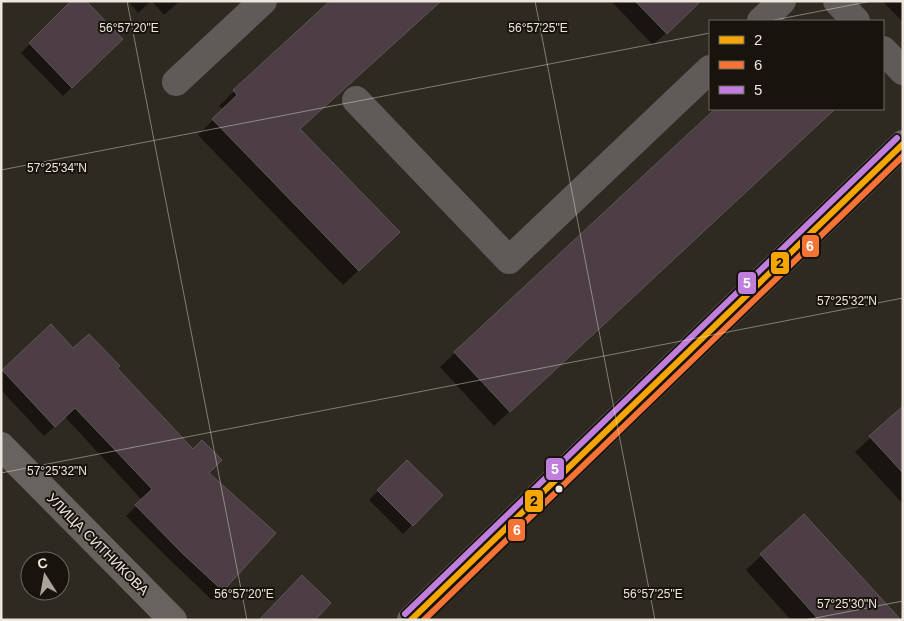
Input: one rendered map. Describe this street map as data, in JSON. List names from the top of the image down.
{
  "streets": {
    "main road": ["УЛИЦА СИТНИКОВА"]
  },
  "lines": ["transit line 5", "transit line 2", "transit line 6"],
  "legend": ["2", "6", "5"],
  "north": "top",
  "coordinates": [
    "56°57'20\"E",
    "56°57'25\"E",
    "57°25'34\"N",
    "57°25'32\"N",
    "57°25'30\"N"
  ]
}
